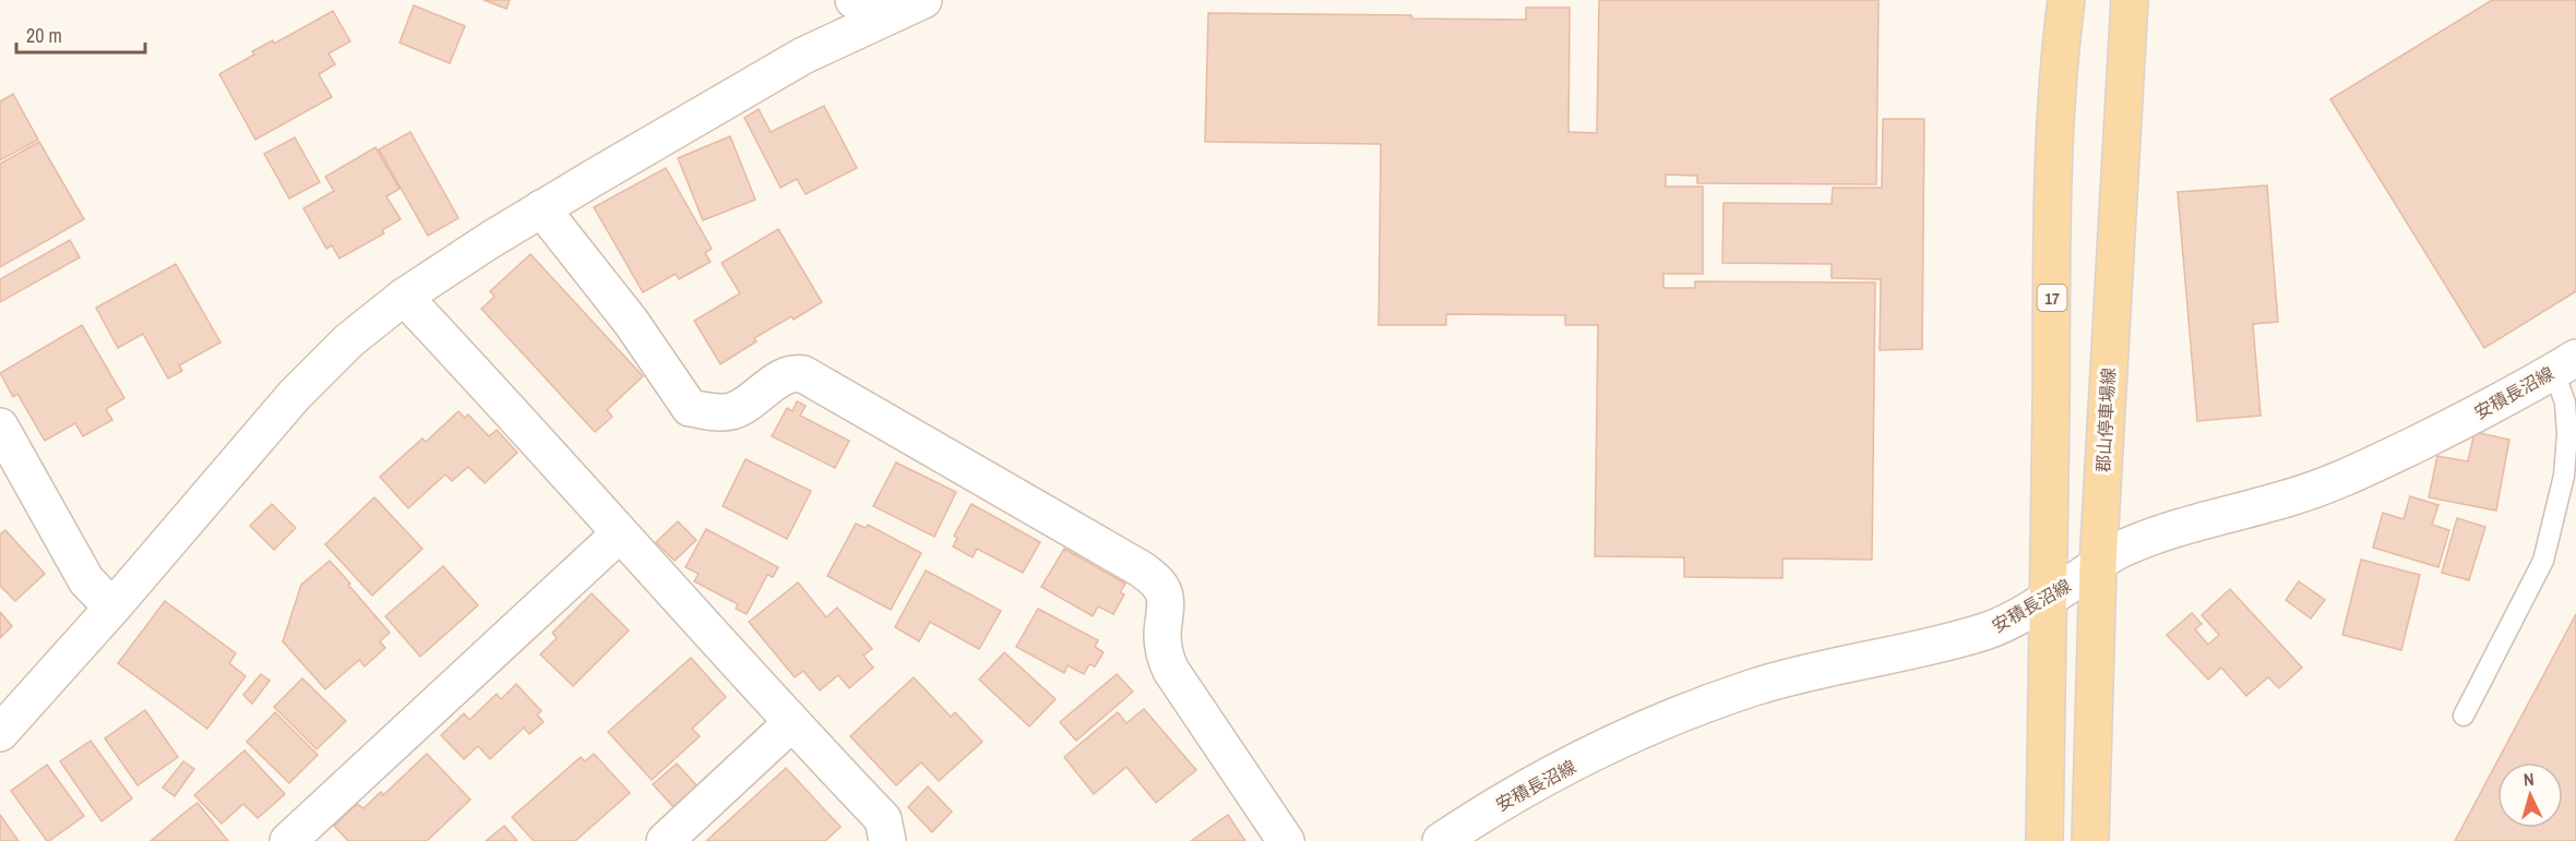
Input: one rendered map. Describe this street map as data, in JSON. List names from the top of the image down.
{
  "streets": {
    "main road": ["17", "郡山停車場線"],
    "street": ["安積長沼線"]
  },
  "crossings": [
    ["17", "安積長沼線"],
    ["安積長沼線", "郡山停車場線"]
  ],
  "scale_bar": "20 m",
  "north": "top"
}
